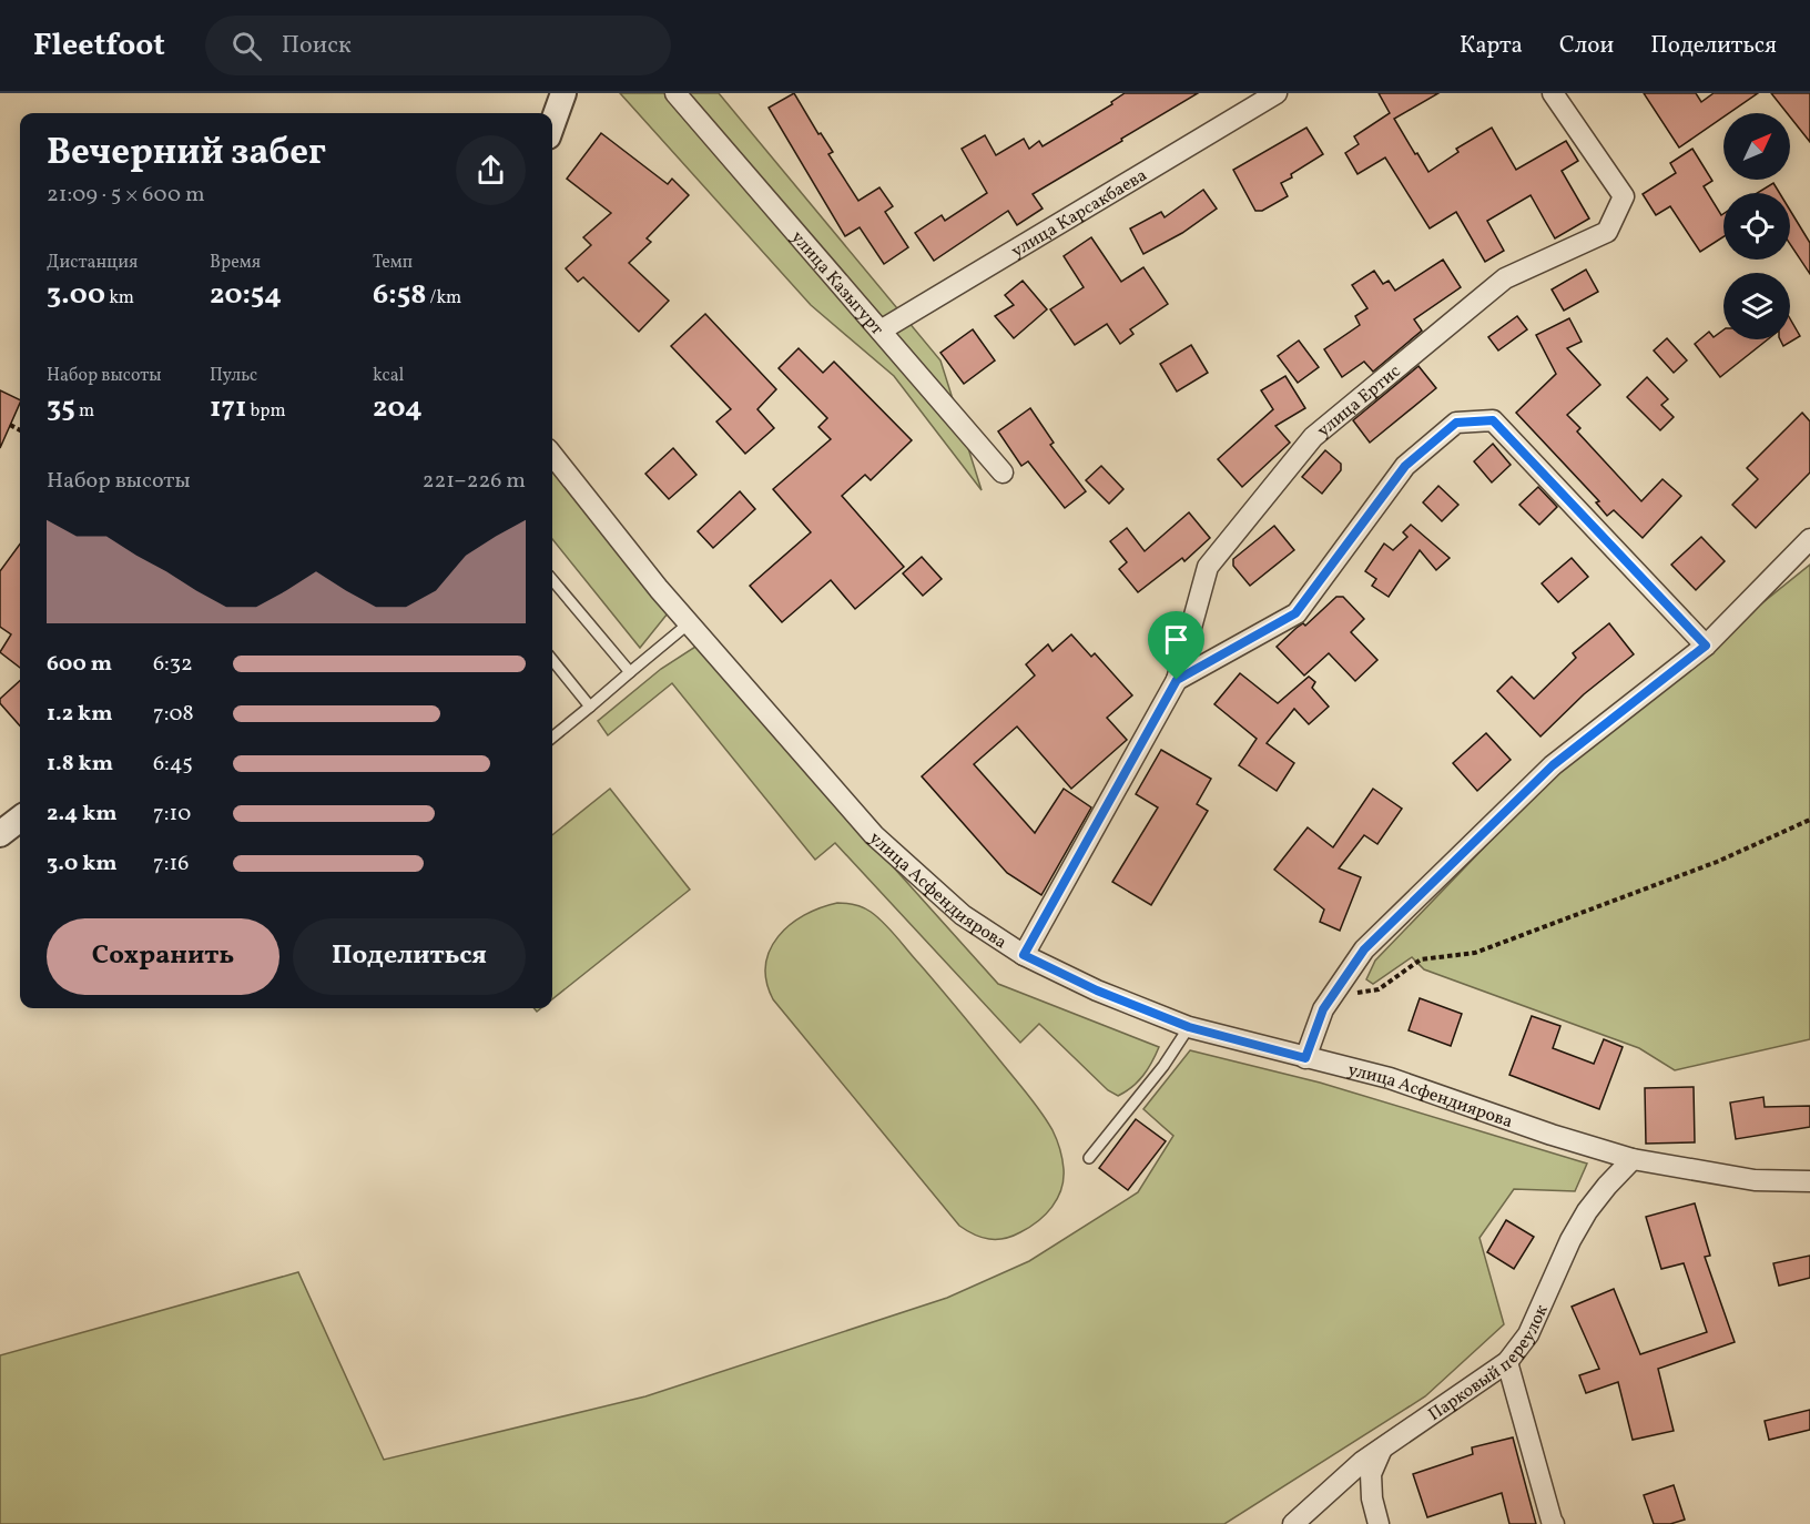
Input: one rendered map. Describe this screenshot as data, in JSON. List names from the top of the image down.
{
  "streets": {
    "street": [
      "улица Карсакбаева",
      "улица Казыгурт",
      "улица Ертис",
      "улица Асфендиярова",
      "Парковый переулок"
    ]
  },
  "crossings": [
    ["улица Карсакбаева", "улица Казыгурт"],
    ["улица Ертис", "улица Асфендиярова"],
    ["улица Асфендиярова", "Парковый переулок"]
  ],
  "north": "top right",
  "page": {
    "header": "Fleetfoot",
    "search": "Поиск",
    "nav": ["Карта", "Слои", "Поделиться"],
    "heading": ["Вечерний забег", "21:09 · 5 × 600 m"],
    "stats": [
      ["Дистанция", "3.00 km"],
      ["Время", "20:54"],
      ["Темп", "6:58 /km"],
      ["Набор высоты", "35 m"],
      ["Пульс", "171 bpm"],
      ["kcal", "204"]
    ],
    "chart": ["Набор высоты", "221–226 m"],
    "list": [
      {
        "name": "600 m",
        "note": "6:32"
      },
      {
        "name": "1.2 km",
        "note": "7:08"
      },
      {
        "name": "1.8 km",
        "note": "6:45"
      },
      {
        "name": "2.4 km",
        "note": "7:10"
      },
      {
        "name": "3.0 km",
        "note": "7:16"
      }
    ],
    "buttons": ["Сохранить", "Поделиться"]
  }
}
